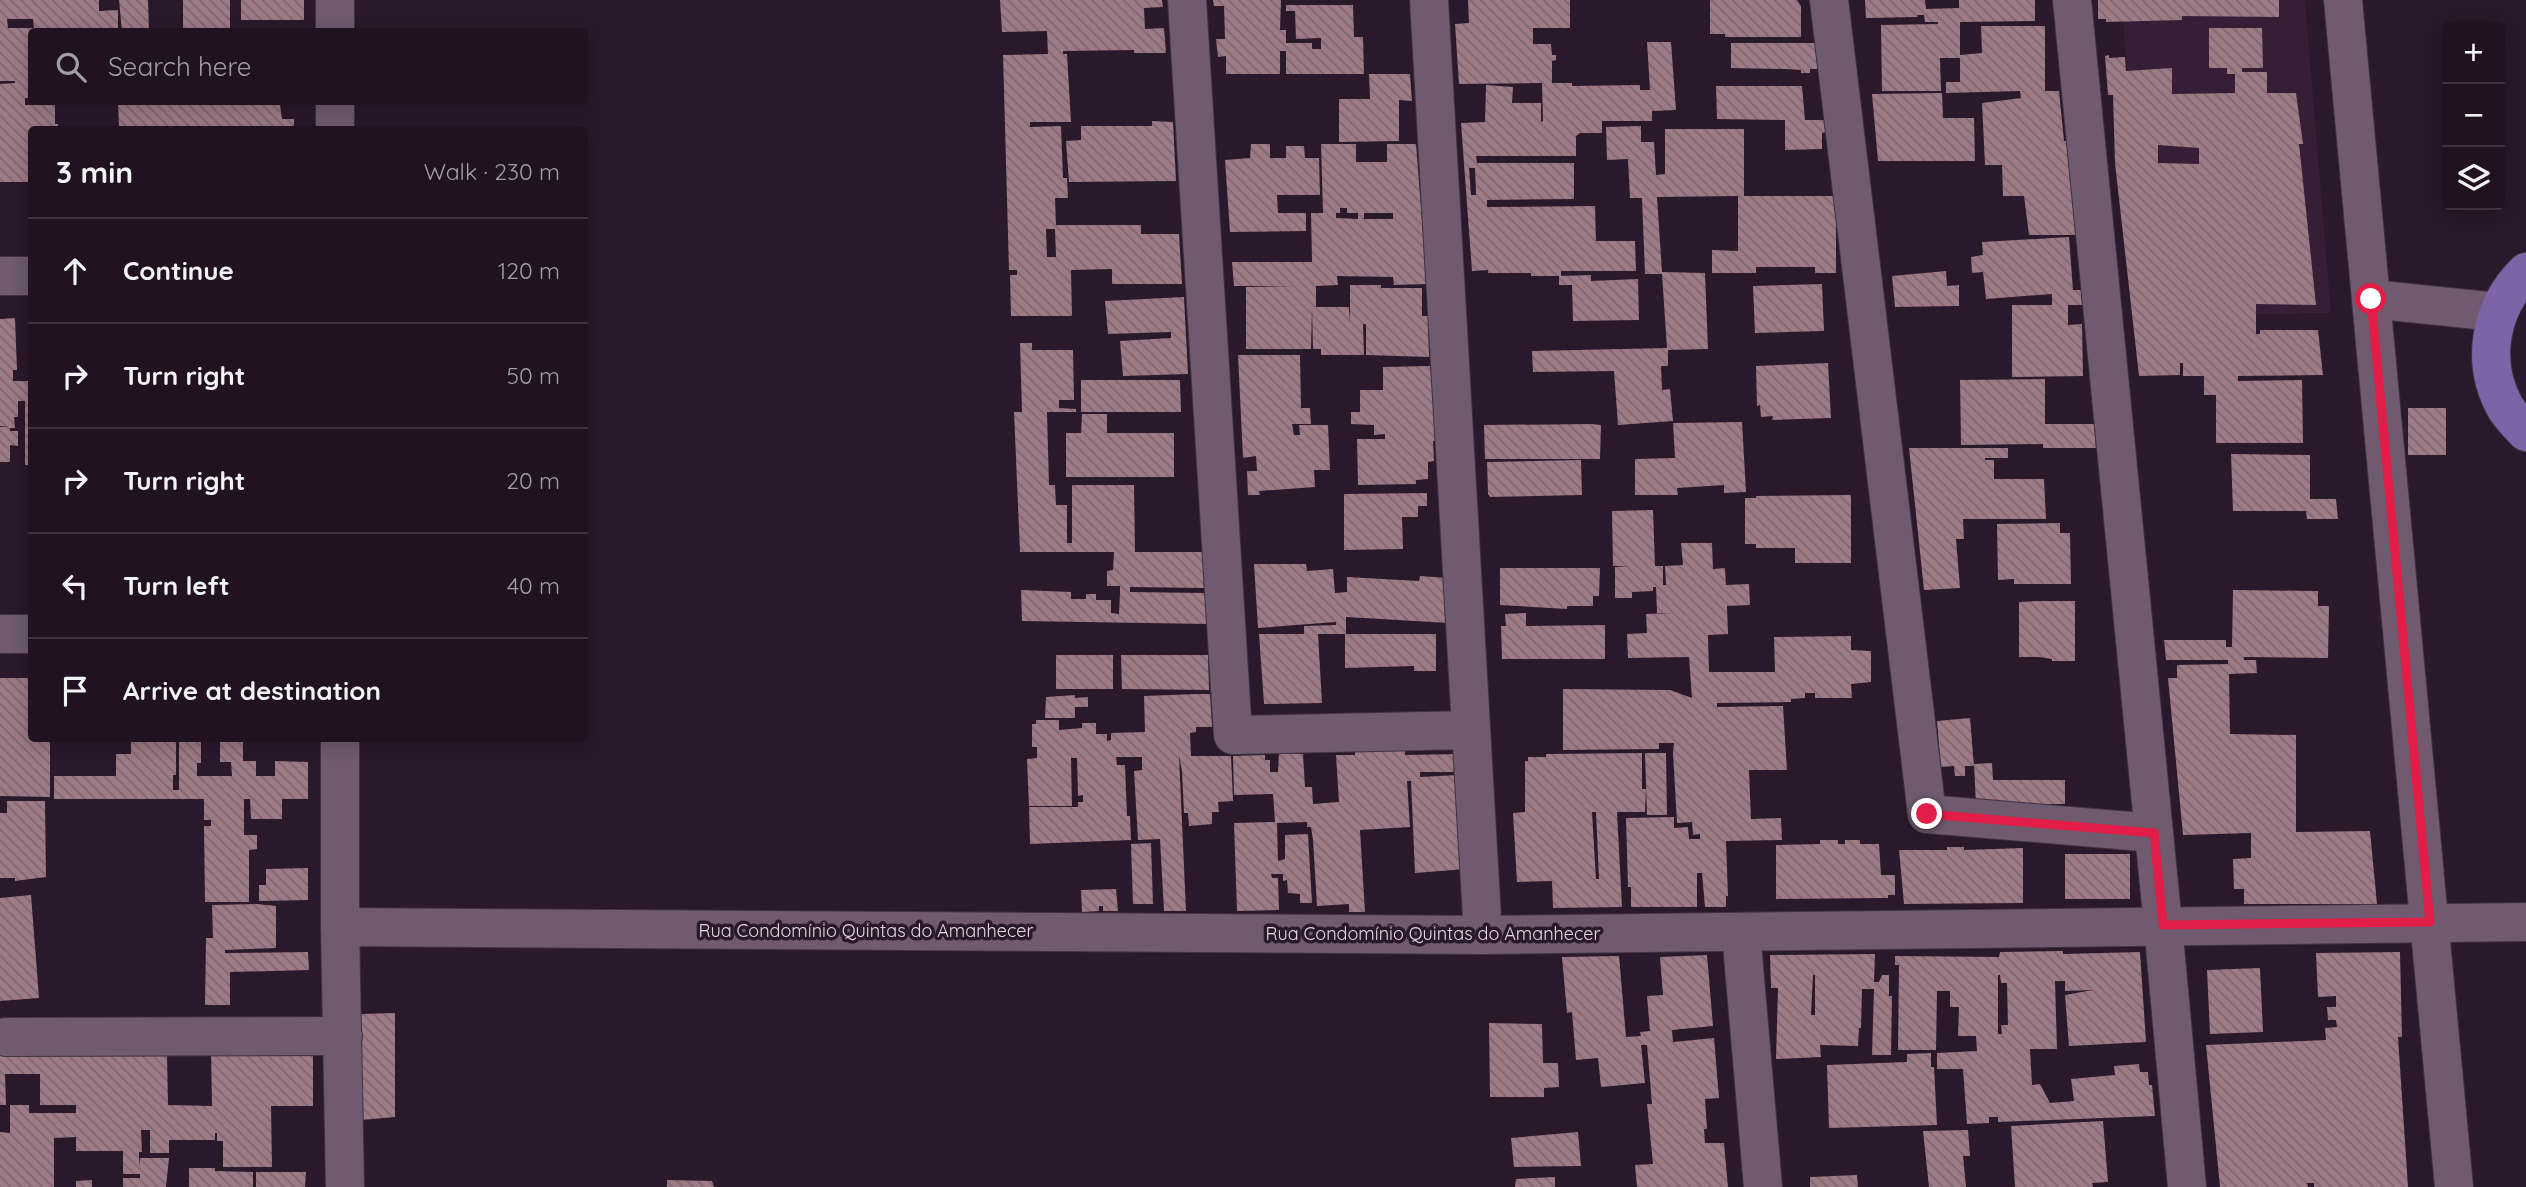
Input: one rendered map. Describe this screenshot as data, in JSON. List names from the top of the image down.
{
  "streets": {
    "street": ["Rua Condomínio Quintas do Amanhecer"]
  },
  "page": {
    "map_buttons": ["+", "−"],
    "search": "Search here",
    "heading": ["3 min", "Walk · 230 m"],
    "list": [
      ["Continue", "120 m"],
      ["Turn right", "50 m"],
      ["Turn right", "20 m"],
      ["Turn left", "40 m"],
      "Arrive at destination"
    ]
  }
}
